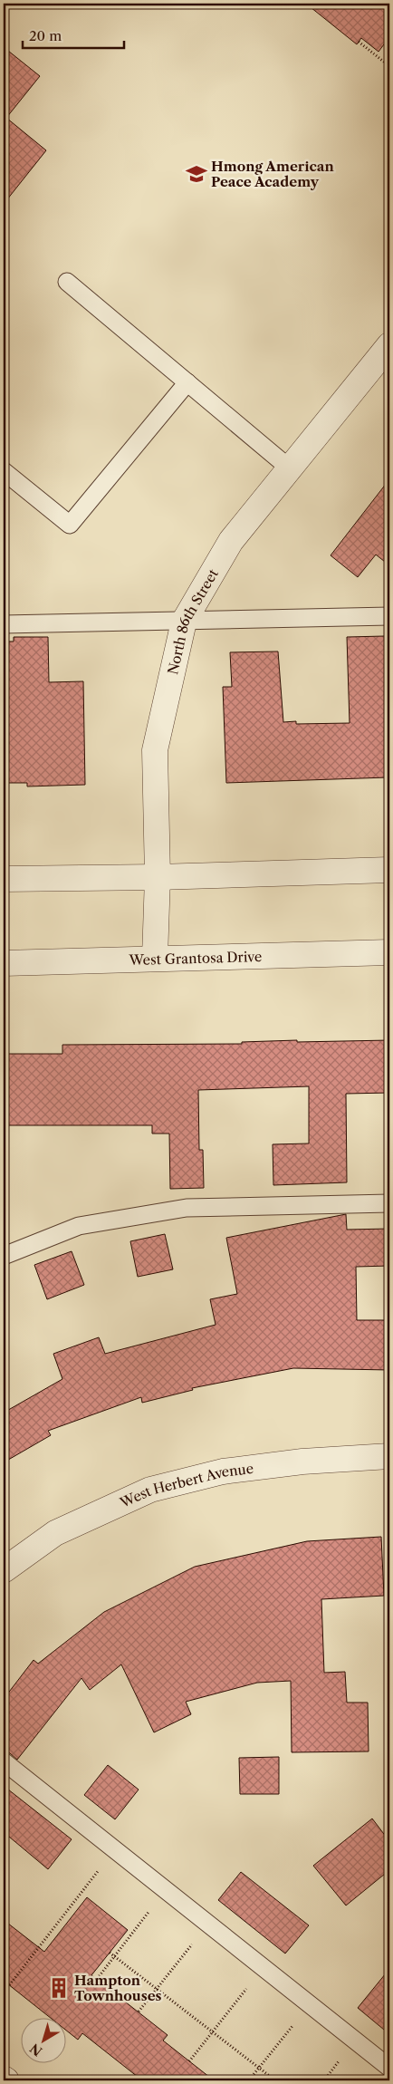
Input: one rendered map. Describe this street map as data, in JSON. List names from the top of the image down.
{
  "streets": {
    "street": ["North 86th Street", "West Grantosa Drive", "West Herbert Avenue"]
  },
  "crossings": [
    ["North 86th Street", "West Grantosa Drive"]
  ],
  "places": {
    "school or university": ["Hmong American Peace Academy"],
    "building": ["Hampton Townhouses"]
  },
  "scale_bar": "20 m",
  "north": "bottom left"
}
